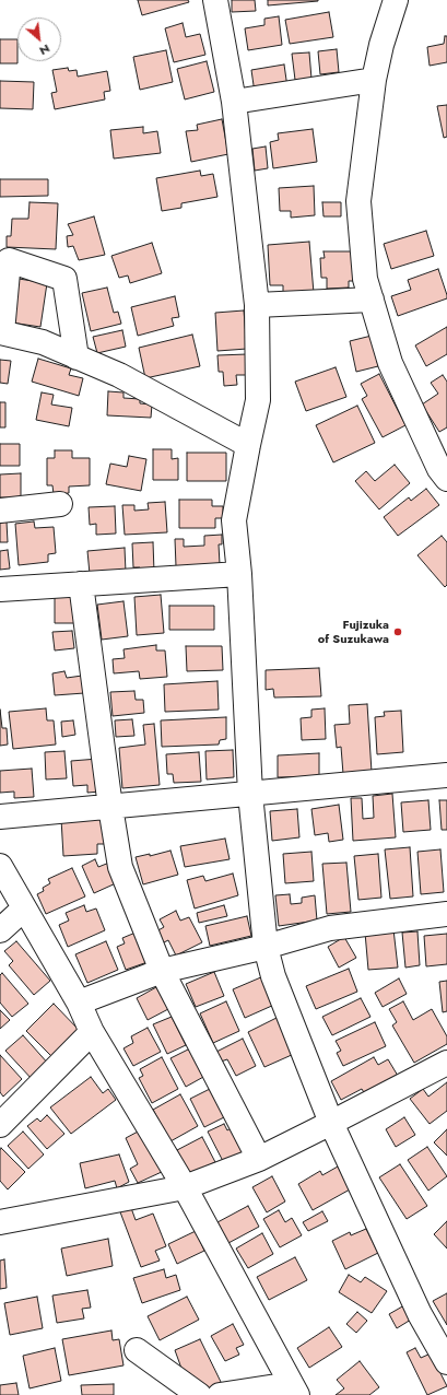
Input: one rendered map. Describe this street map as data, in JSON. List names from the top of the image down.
{
  "places": ["Fujizuka of Suzukawa"],
  "north": "bottom right"
}
